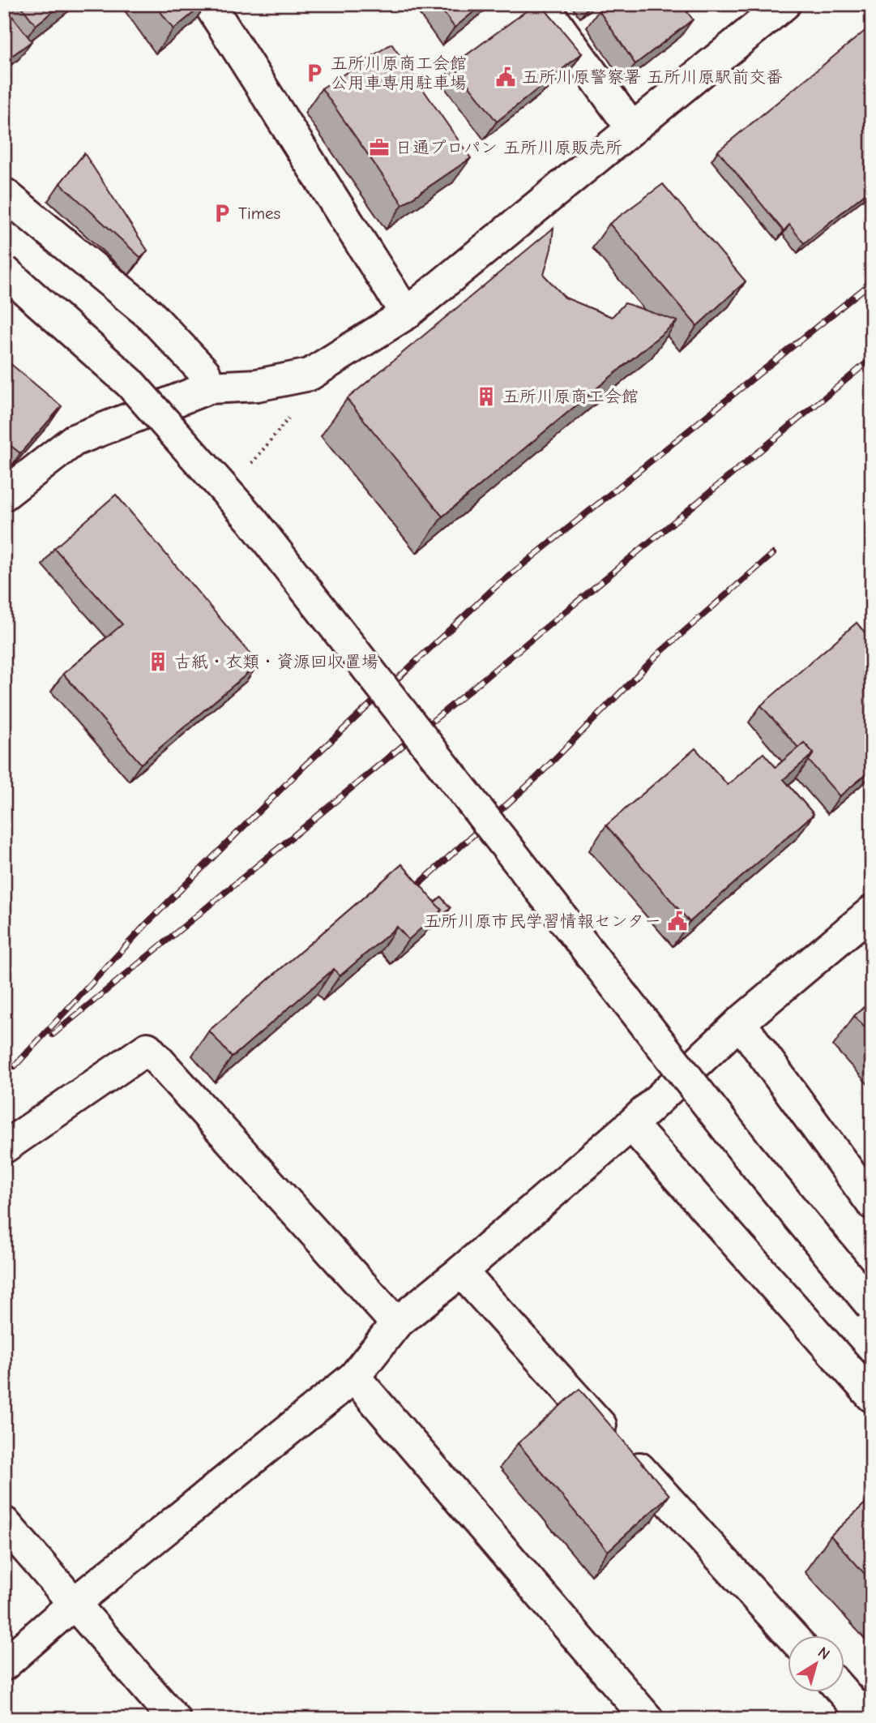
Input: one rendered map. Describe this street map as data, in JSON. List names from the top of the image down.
{
  "places": {
    "parking": ["五所川原商工会館 公用車専用駐車場", "Times"],
    "public building": ["五所川原警察署 五所川原駅前交番", "五所川原市民学習情報センター"],
    "office": ["日通プロパン 五所川原販売所"],
    "building": ["五所川原商工会館", "古紙・衣類・資源回収置場"]
  },
  "north": "top right"
}
